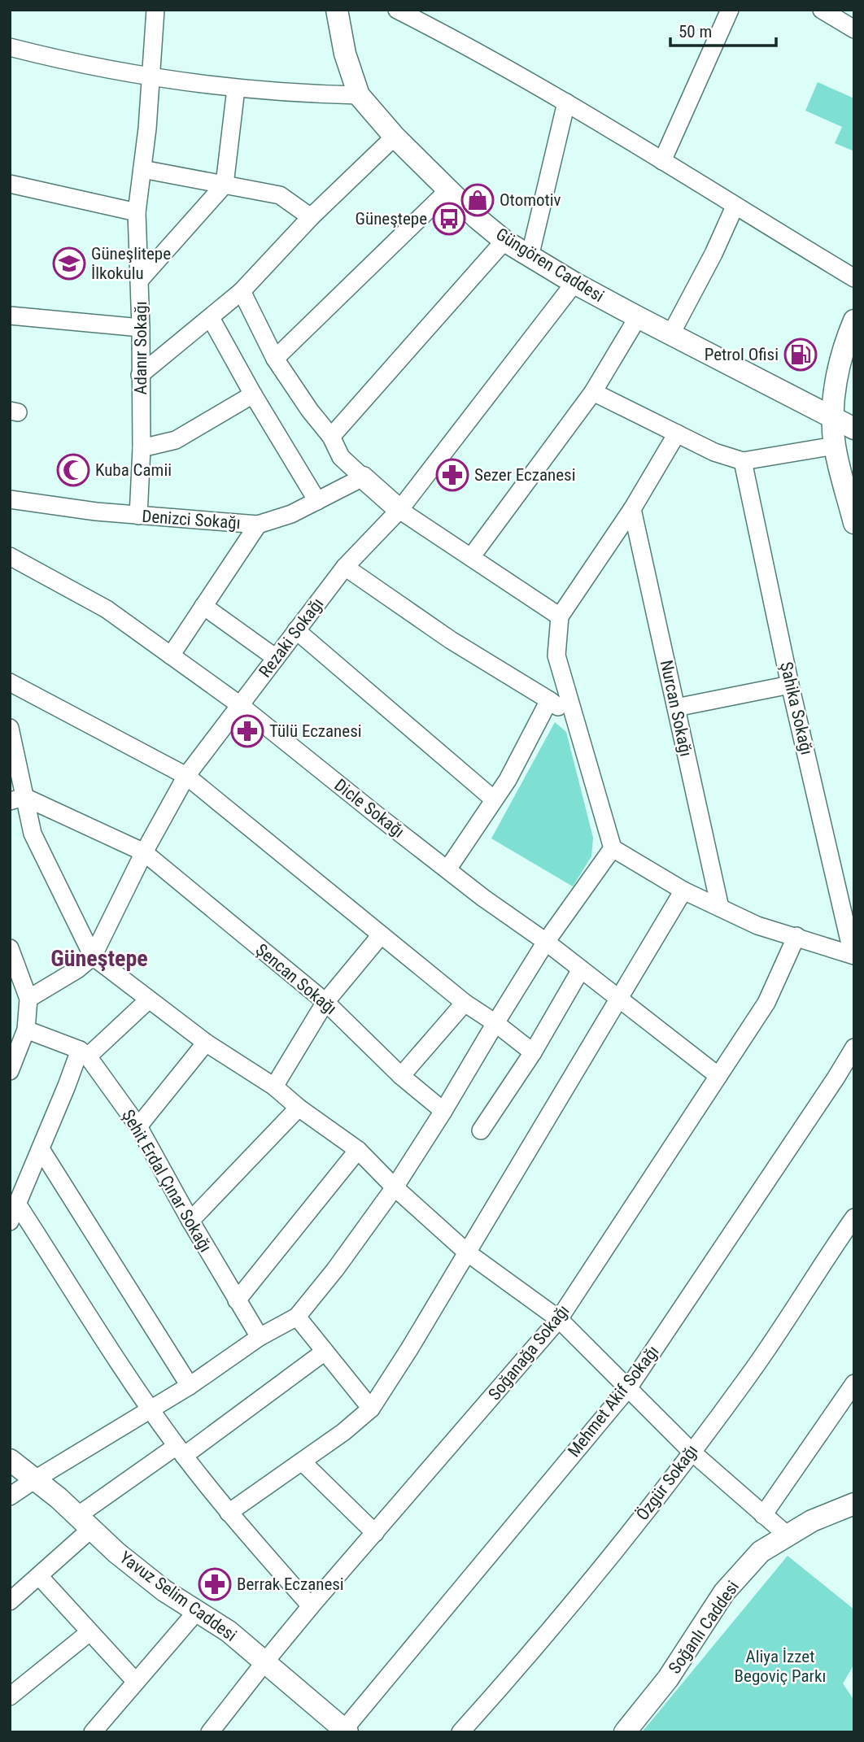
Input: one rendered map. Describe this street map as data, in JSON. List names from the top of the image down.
{
  "streets": {
    "street": [
      "Güngören Caddesi",
      "Adanır Sokağı",
      "Denizci Sokağı",
      "Rezaki Sokağı",
      "Nurcan Sokağı",
      "Şahika Sokağı",
      "Dicle Sokağı",
      "Şencan Sokağı",
      "Şehit Erdal Çınar Sokağı",
      "Soğanağa Sokağı",
      "Mehmet Akif Sokağı",
      "Özgür Sokağı",
      "Yavuz Selim Caddesi",
      "Soğanlı Caddesi"
    ]
  },
  "crossings": [
    ["Güngören Caddesi", "Rezaki Sokağı"],
    ["Adanır Sokağı", "Denizci Sokağı"],
    ["Rezaki Sokağı", "Dicle Sokağı"],
    ["Rezaki Sokağı", "Şencan Sokağı"],
    ["Dicle Sokağı", "Soğanağa Sokağı"],
    ["Soğanağa Sokağı", "Yavuz Selim Caddesi"],
    ["Mehmet Akif Sokağı", "Yavuz Selim Caddesi"]
  ],
  "districts": ["Güneştepe"],
  "parks": ["Aliya İzzet Begoviç Parkı"],
  "places": {
    "shop": ["Otomotiv"],
    "bus stop": ["Güneştepe"],
    "school or university": ["Güneşlitepe İlkokulu"],
    "fuel station": ["Petrol Ofisi"],
    "mosque": ["Kuba Camii"],
    "pharmacy": ["Sezer Eczanesi", "Tülü Eczanesi", "Berrak Eczanesi"]
  },
  "scale_bar": "50 m"
}
